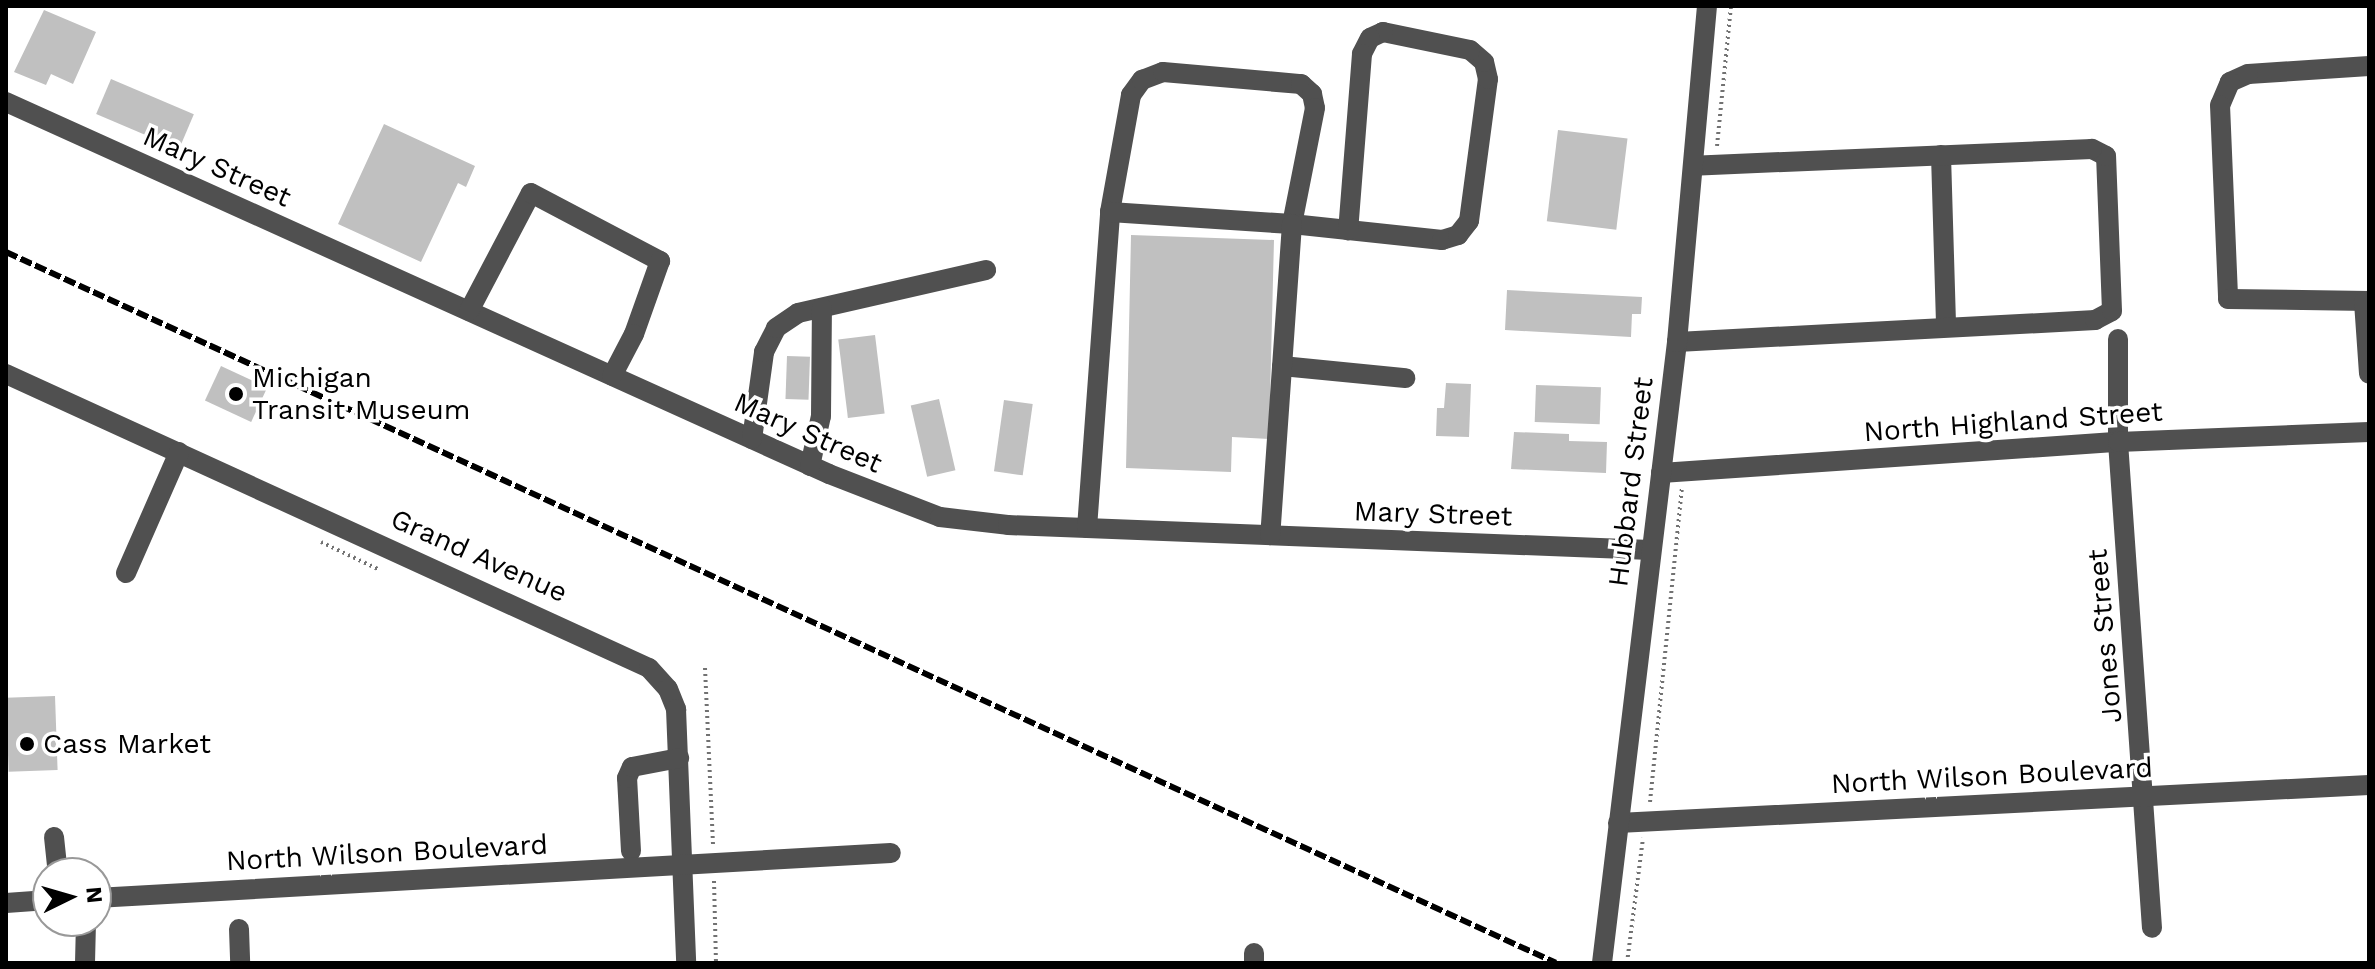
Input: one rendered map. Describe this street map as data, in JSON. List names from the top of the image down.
{
  "streets": {
    "street": [
      "Mary Street",
      "North Highland Street",
      "Hubbard Street",
      "Grand Avenue",
      "Jones Street",
      "North Wilson Boulevard"
    ]
  },
  "crossings": [
    ["Mary Street", "Hubbard Street"],
    ["North Highland Street", "Hubbard Street"],
    ["North Highland Street", "Jones Street"],
    ["Hubbard Street", "North Wilson Boulevard"],
    ["Grand Avenue", "North Wilson Boulevard"],
    ["Jones Street", "North Wilson Boulevard"]
  ],
  "places": ["Michigan Transit Museum", "Cass Market"],
  "north": "right"
}
